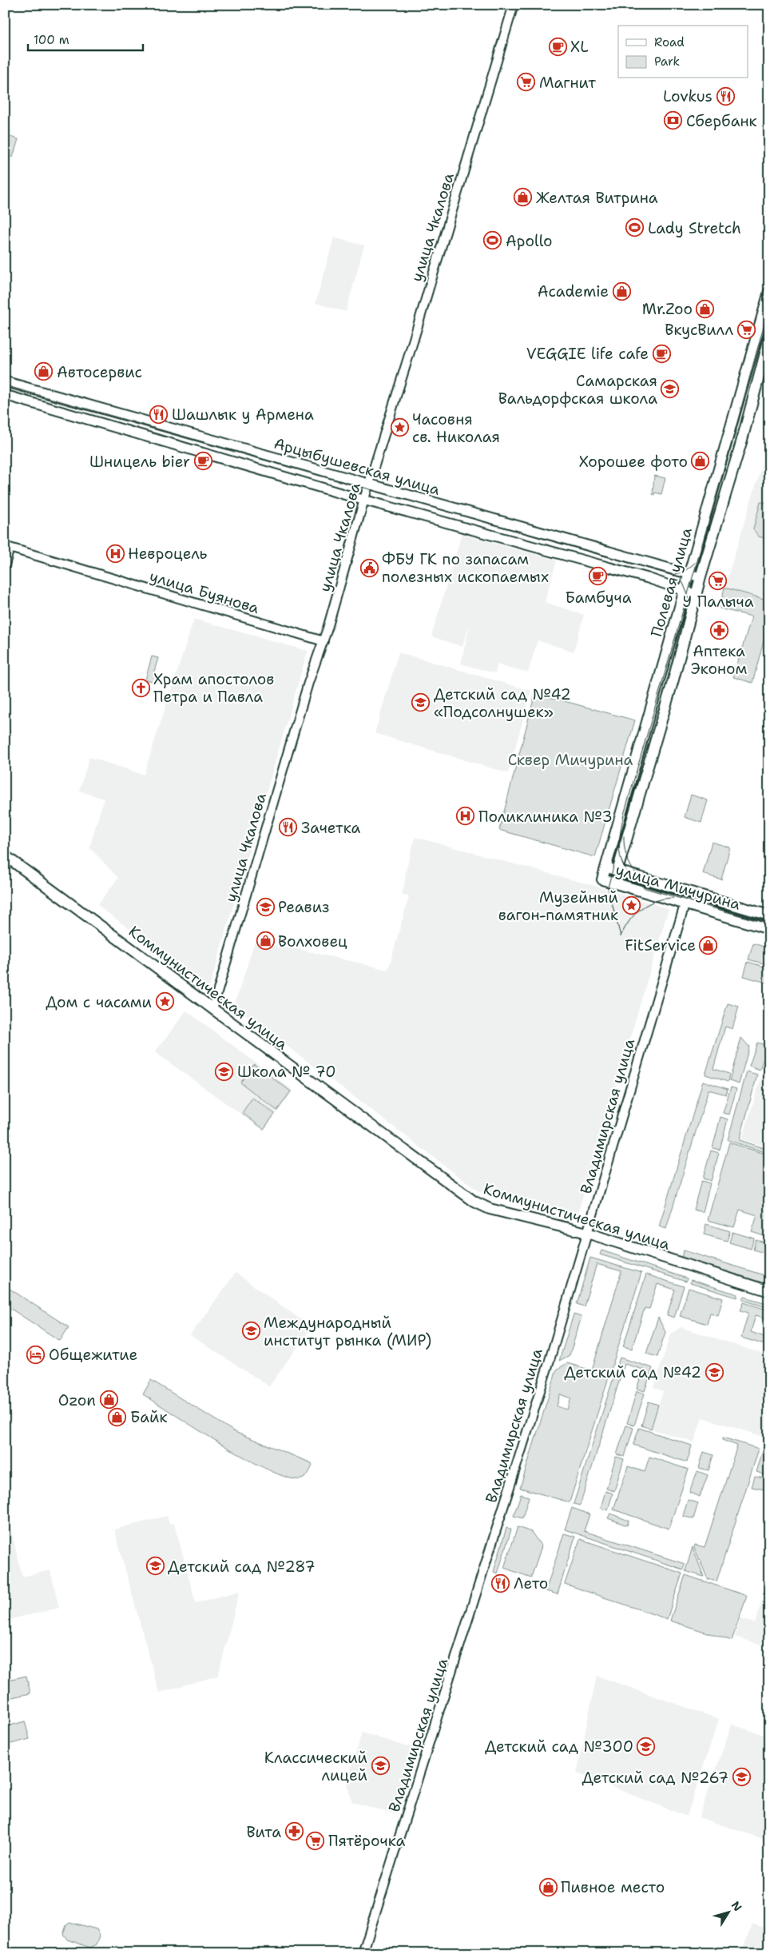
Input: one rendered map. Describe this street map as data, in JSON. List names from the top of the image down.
{
  "streets": {
    "main road": [
      "Арцыбушевская улица",
      "Полевая улица",
      "улица Мичурина",
      "Коммунистическая улица"
    ],
    "street": ["улица Чкалова", "улица Буянова", "Владимирская улица"]
  },
  "crossings": [
    ["улица Чкалова", "Арцыбушевская улица"],
    ["улица Чкалова", "улица Буянова"],
    ["улица Чкалова", "Коммунистическая улица"],
    ["Арцыбушевская улица", "Полевая улица"],
    ["Полевая улица", "улица Мичурина"],
    ["улица Мичурина", "Владимирская улица"],
    ["Коммунистическая улица", "Владимирская улица"]
  ],
  "parks": ["Сквер Мичурина"],
  "places": {
    "cafe": [
      "XL",
      "VEGGIE life cafe",
      "Шницель bier",
      "Бамбуча"
    ],
    "supermarket": [
      "Магнит",
      "ВкусВилл",
      "У Палыча",
      "Пятёрочка"
    ],
    "restaurant": [
      "Lovkus",
      "Шашлык у Армена",
      "Зачетка",
      "Лето"
    ],
    "bank": ["Сбербанк"],
    "shop": [
      "Желтая Витрина",
      "Academie",
      "Mr.Zoo",
      "Автосервис",
      "Хорошее фото",
      "Волховец",
      "FitService",
      "Ozon",
      "Байк",
      "Пивное место"
    ],
    "sports": ["Lady Stretch", "Apollo"],
    "school or university": [
      "Самарская Вальдорфская школа",
      "Детский сад №42 «Подсолнушек»",
      "Реавиз",
      "Школа № 70",
      "Международный институт рынка (МИР)",
      "Детский сад №42",
      "Детский сад №287",
      "Детский сад №300",
      "Классический лицей",
      "Детский сад №267"
    ],
    "place": ["Часовня св. Николая", "Музейный вагон-памятник", "Дом с часами"],
    "hospital": ["Невроцель", "Поликлиника №3"],
    "public building": ["ФБУ ГК по запасам полезных ископаемых"],
    "pharmacy": ["Аптека Эконом", "Вита"],
    "church": ["Храм апостолов Петра и Павла"],
    "hotel": ["Общежитие"]
  },
  "legend": ["Road", "Park"],
  "scale_bar": "100 m",
  "north": "top right"
}
